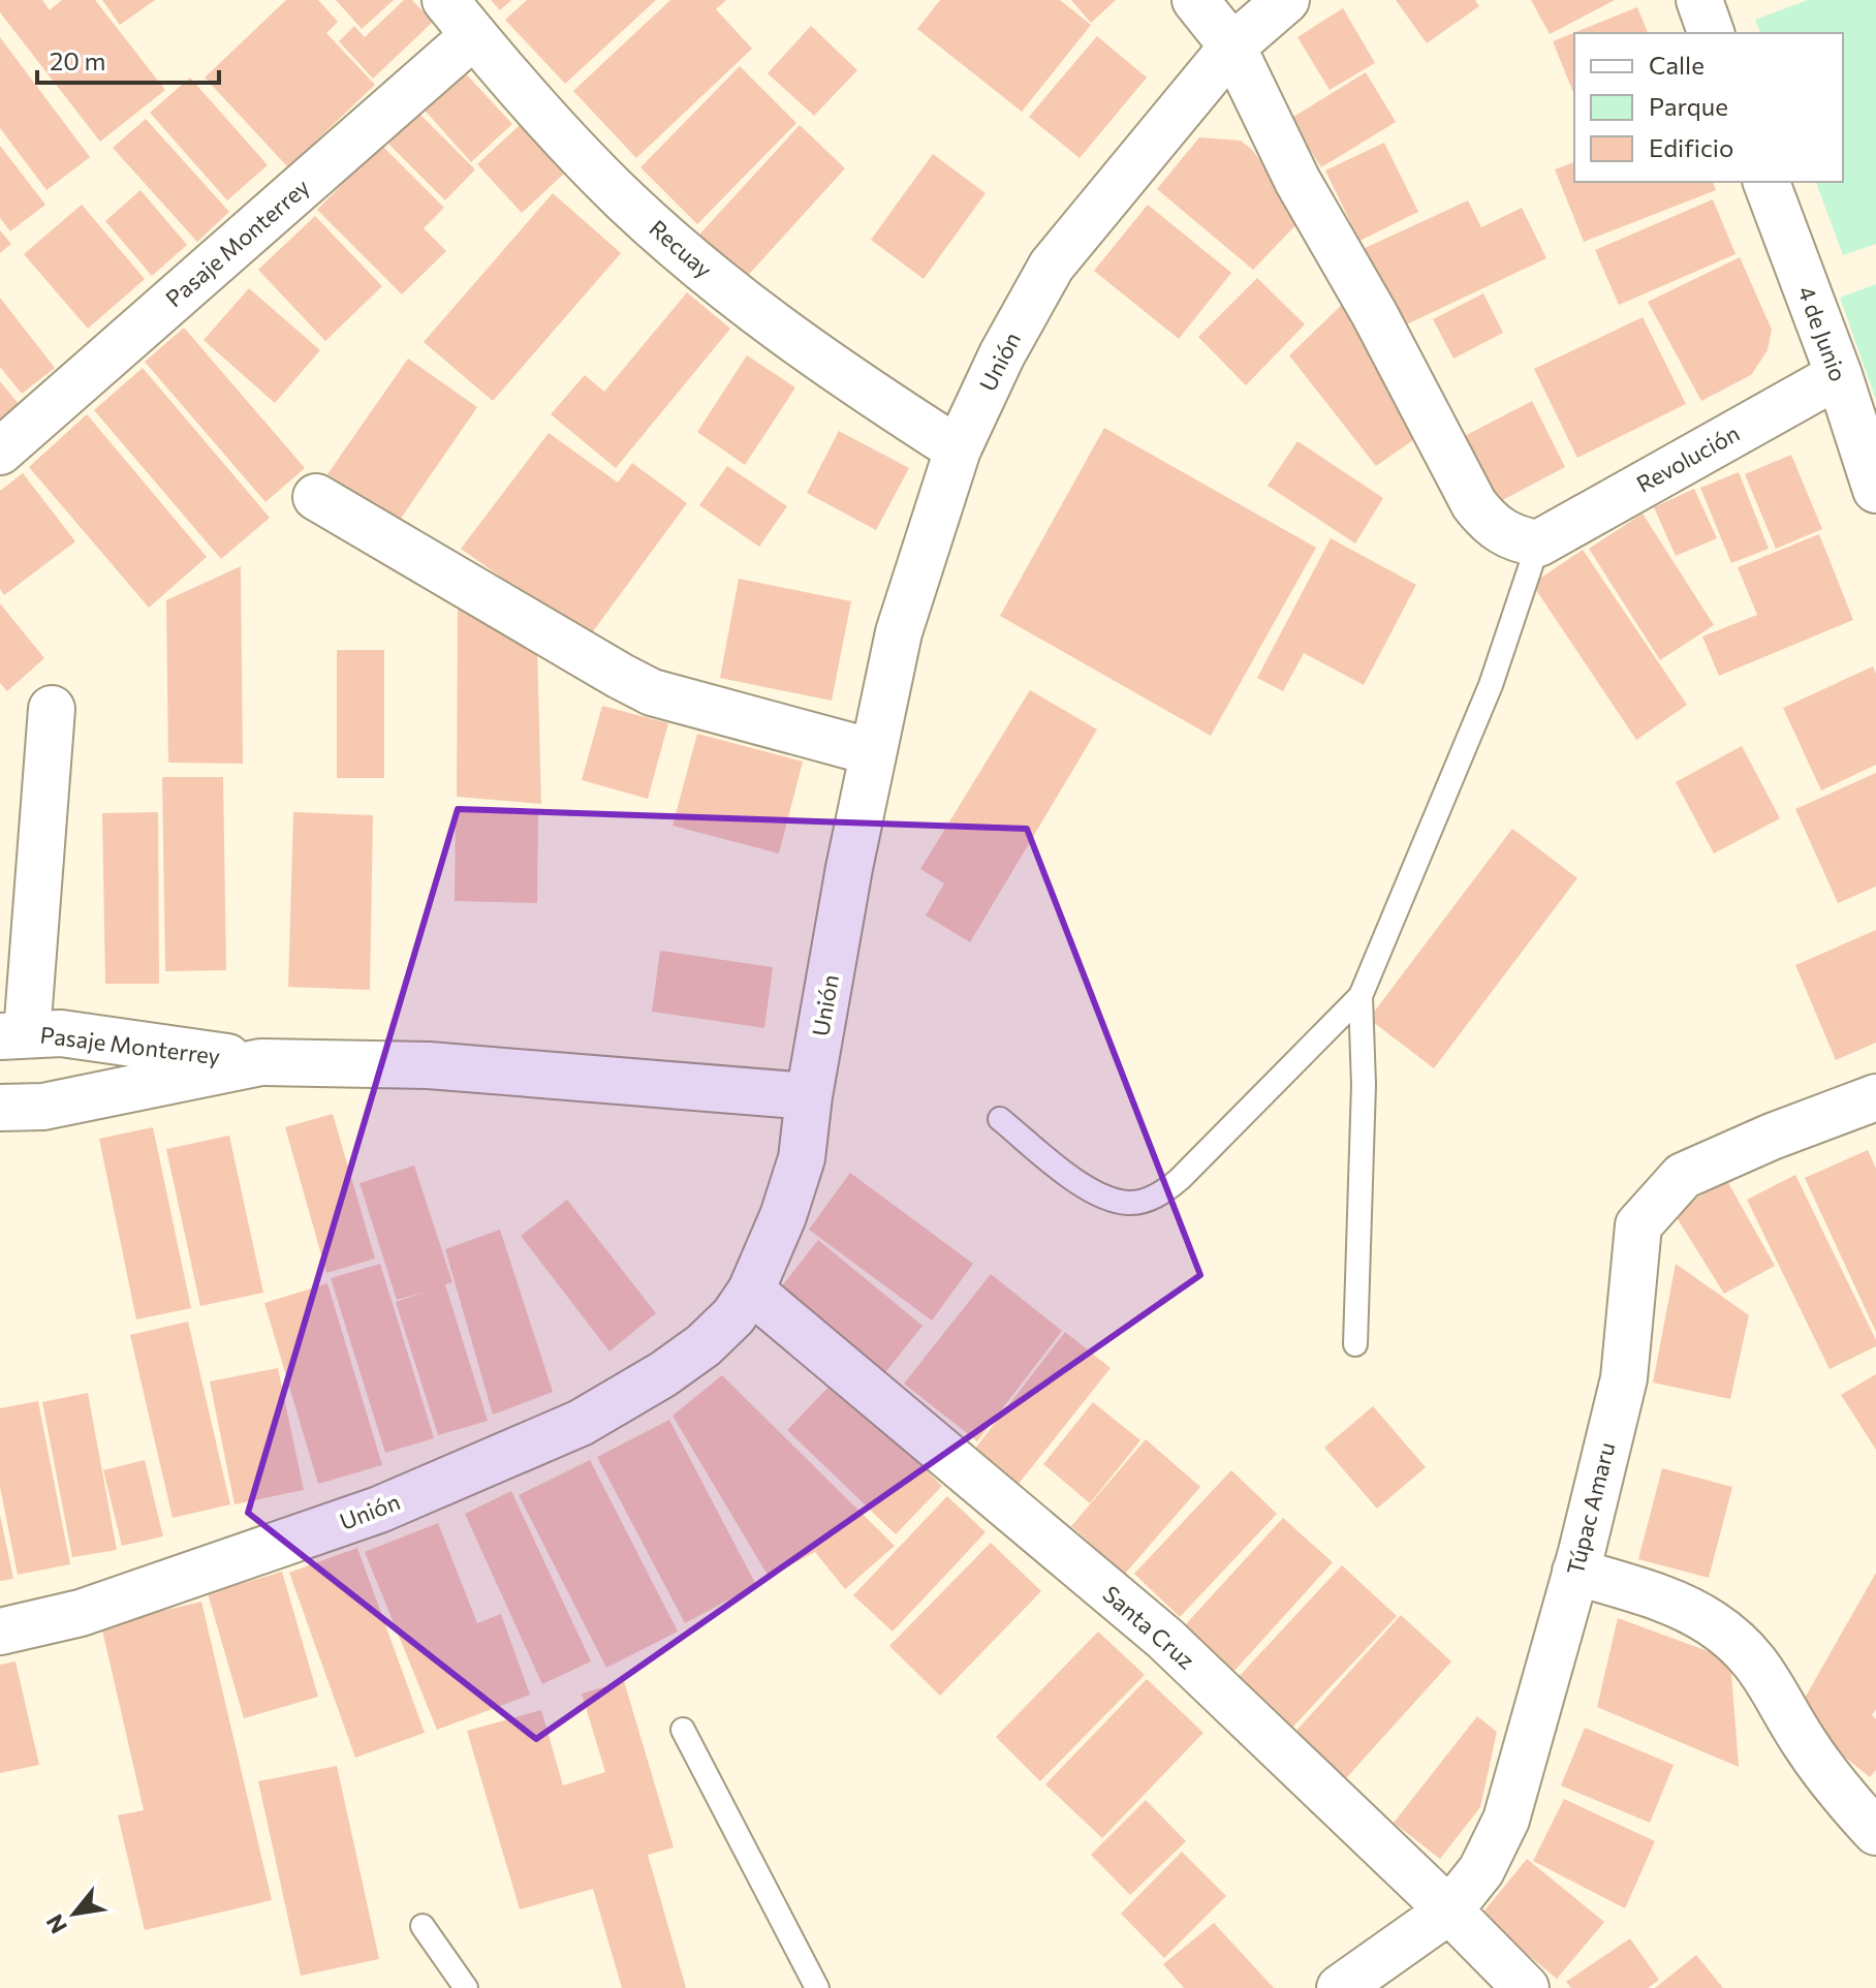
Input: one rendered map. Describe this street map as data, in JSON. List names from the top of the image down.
{
  "streets": {
    "street": [
      "Pasaje Monterrey",
      "Recuay",
      "4 de Junio",
      "Unión",
      "Revolución",
      "Túpac Amaru",
      "Santa Cruz"
    ]
  },
  "crossings": [
    ["Pasaje Monterrey", "Recuay"],
    ["Recuay", "Unión"],
    ["4 de Junio", "Revolución"],
    ["Unión", "Santa Cruz"],
    ["Túpac Amaru", "Santa Cruz"]
  ],
  "legend": ["Calle", "Parque", "Edificio"],
  "scale_bar": "20 m",
  "north": "bottom left"
}
